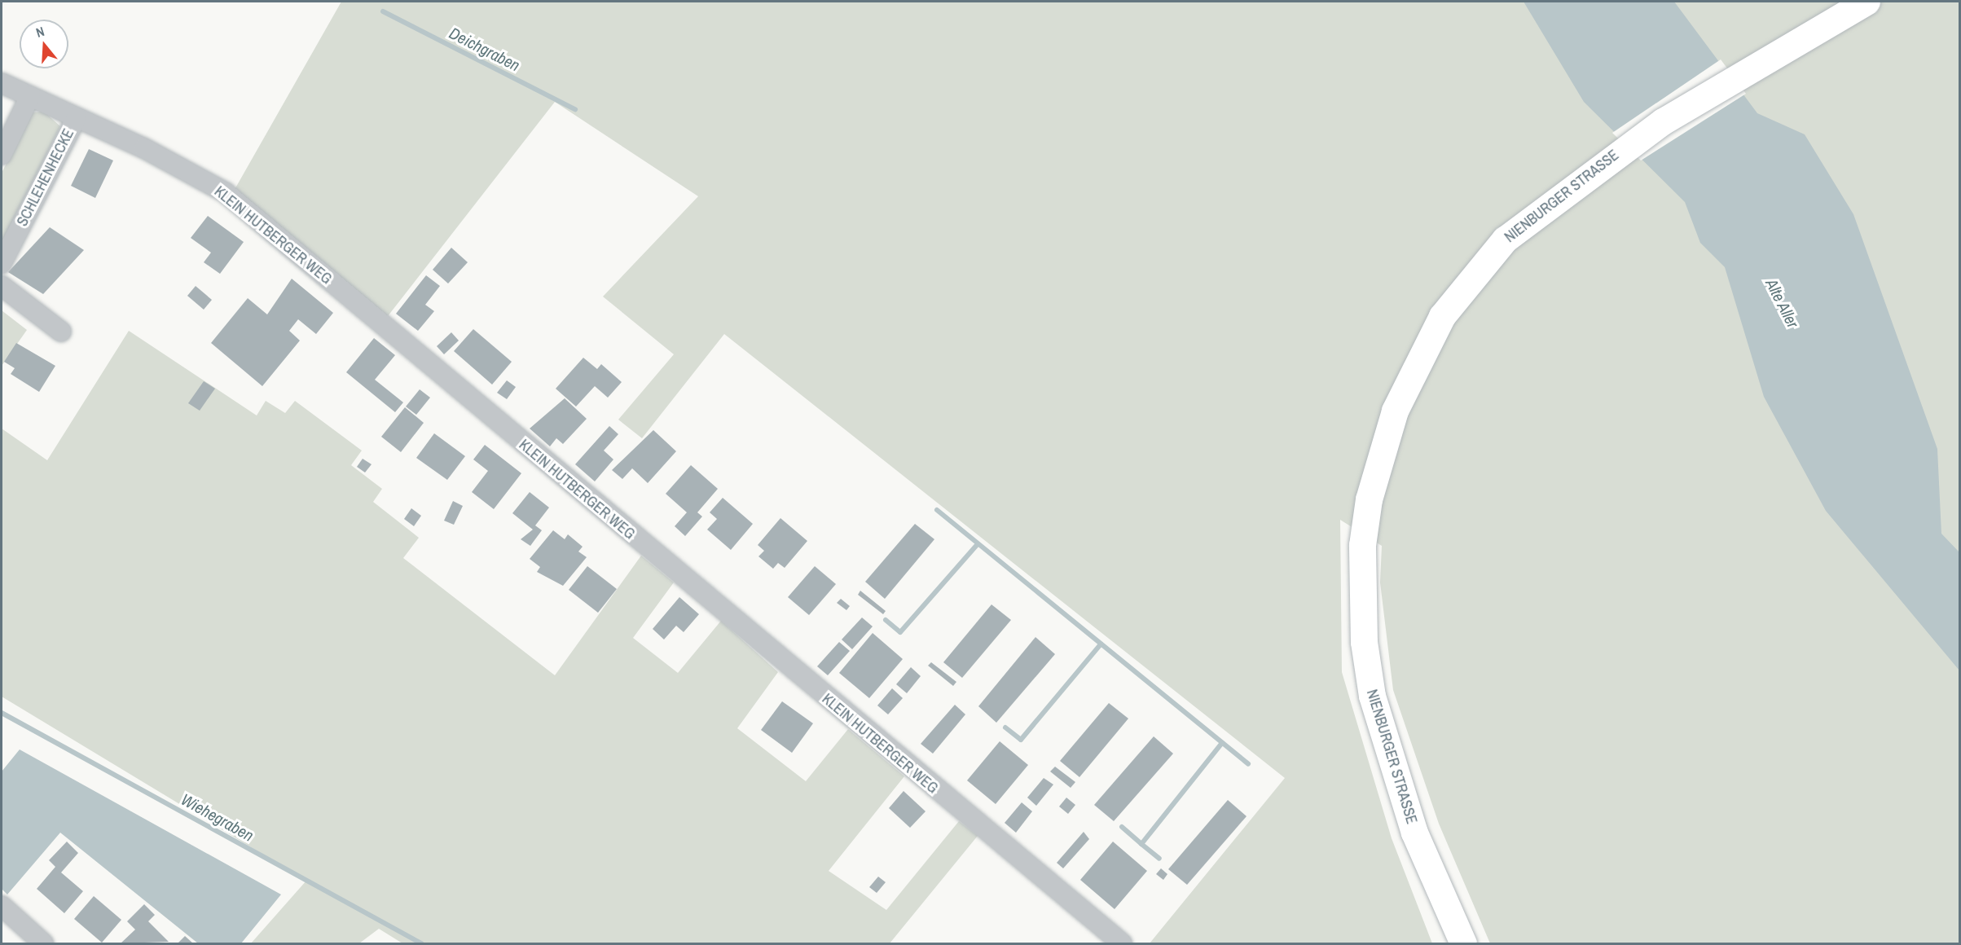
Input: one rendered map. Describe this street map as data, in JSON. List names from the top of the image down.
{
  "streets": {
    "main road": ["NIENBURGER STRASSE"],
    "street": ["SCHLEHENHECKE", "KLEIN HUTBERGER WEG"]
  },
  "crossings": [
    ["SCHLEHENHECKE", "KLEIN HUTBERGER WEG"]
  ],
  "water": ["Deichgraben", "Alte Aller", "Wiehegraben"],
  "north": "top"
}
